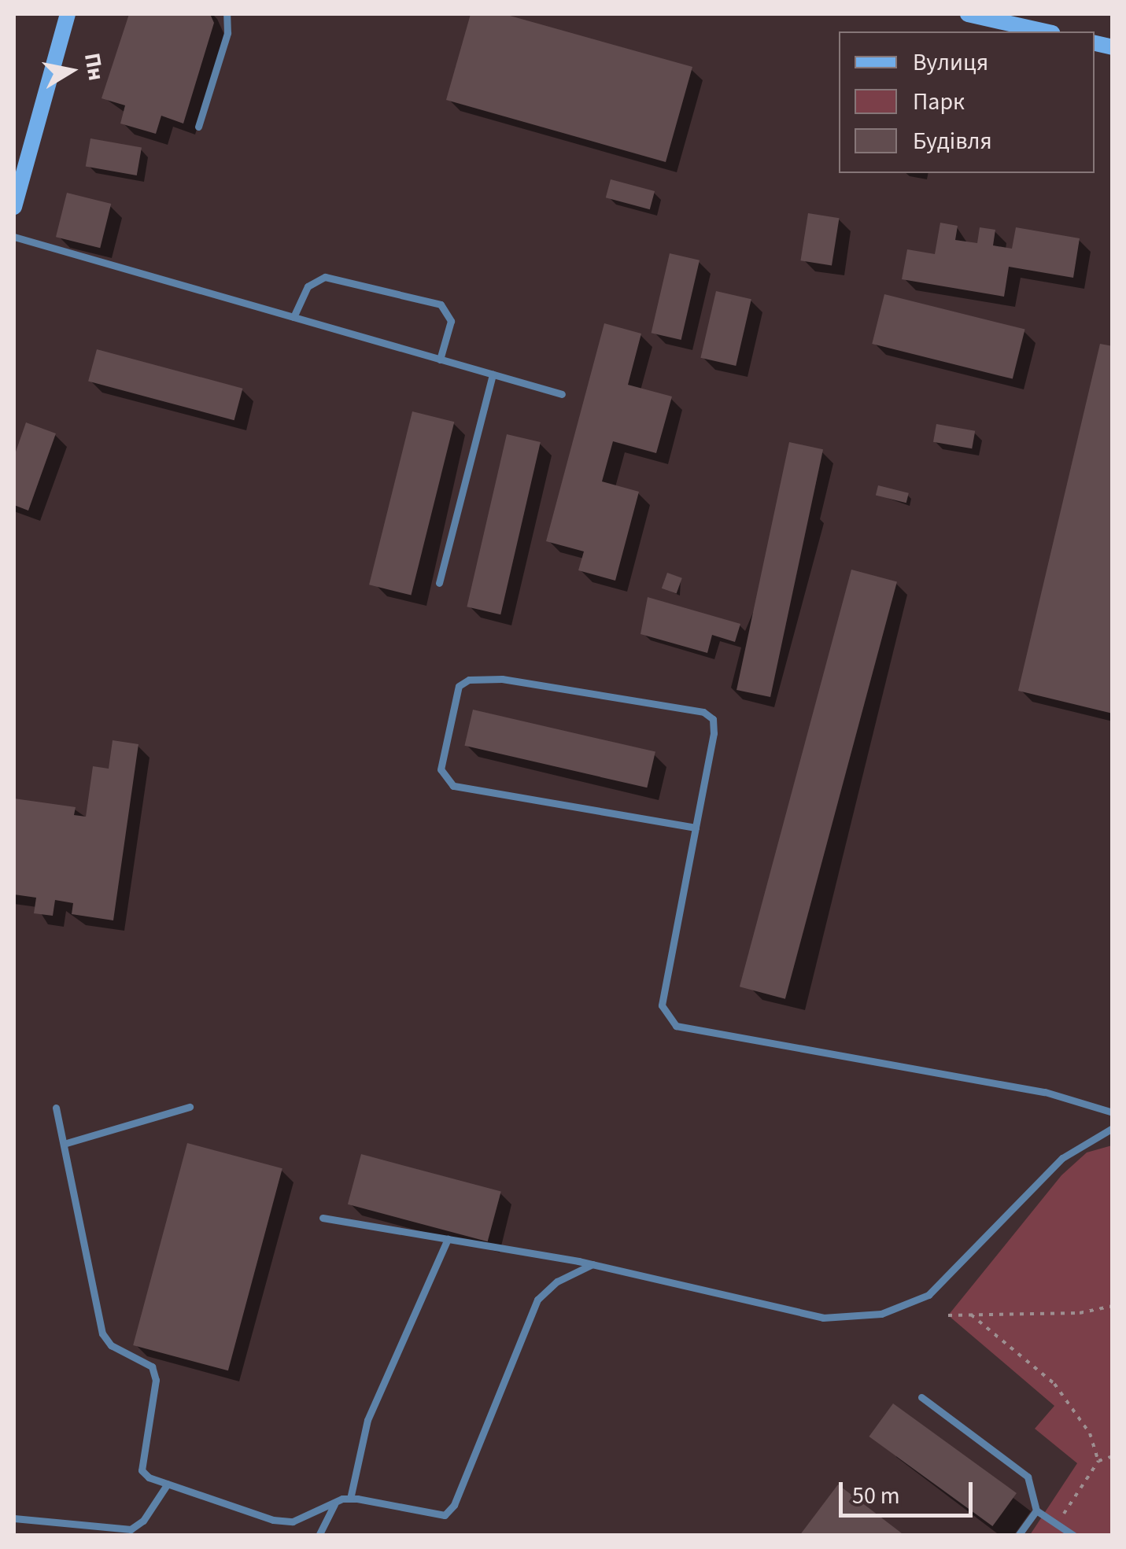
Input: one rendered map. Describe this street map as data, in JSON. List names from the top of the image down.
{
  "legend": ["Вулиця", "Парк", "Будівля"],
  "scale_bar": "50 m",
  "north": "right"
}
